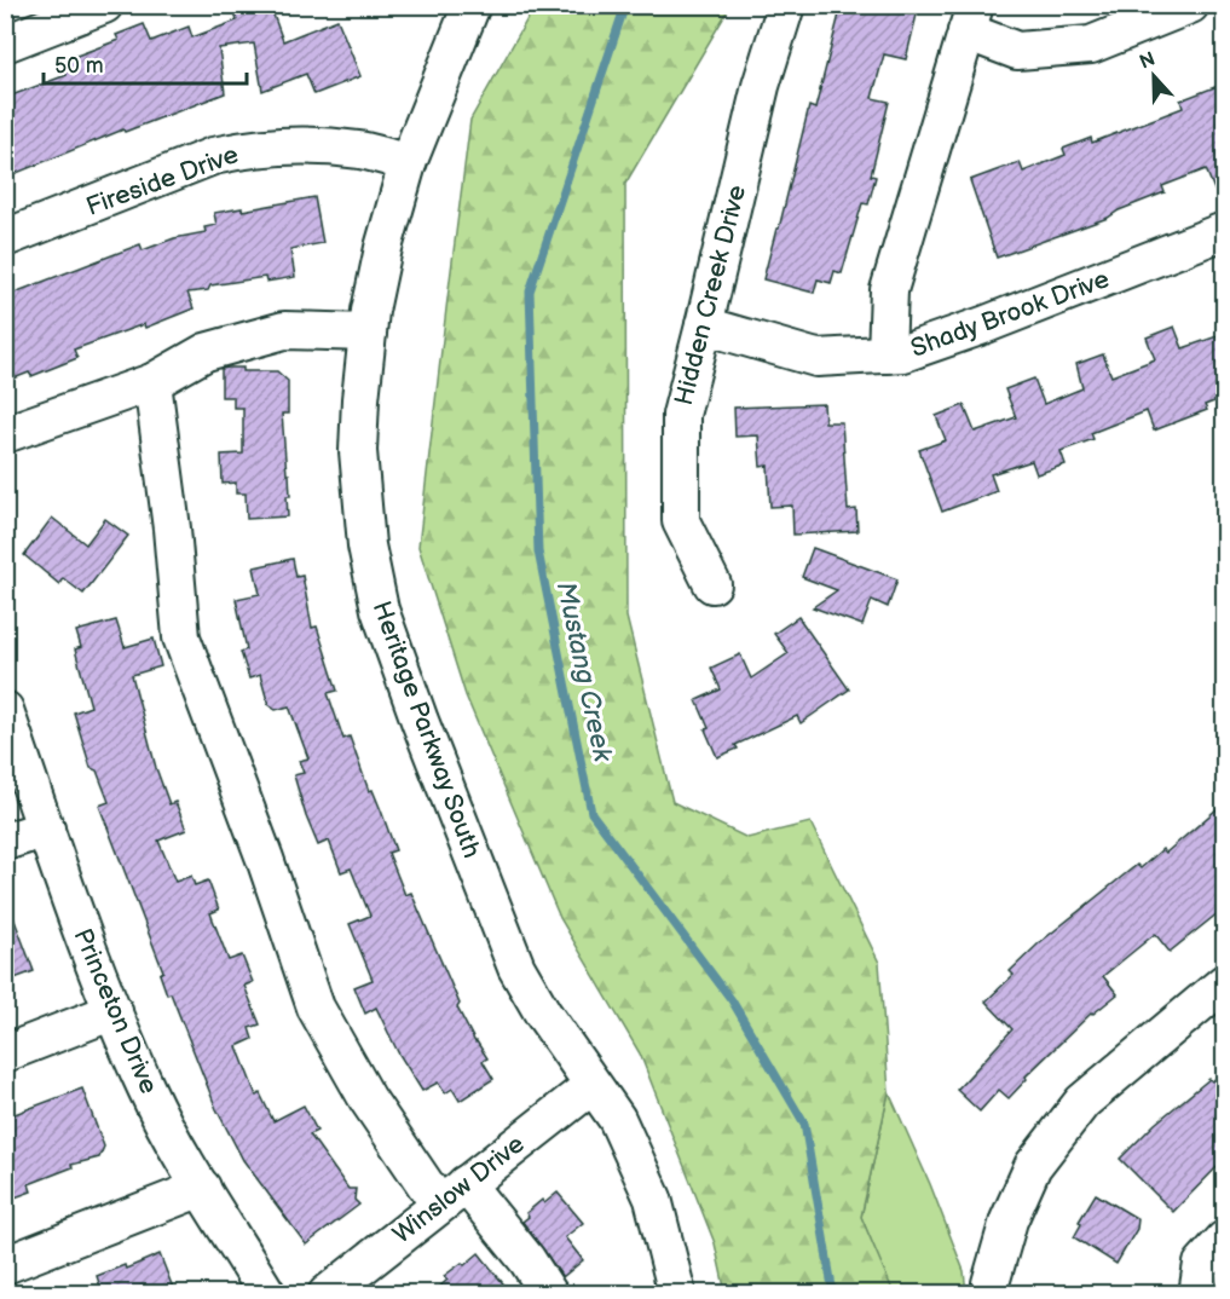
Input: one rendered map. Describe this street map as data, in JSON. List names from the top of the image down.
{
  "streets": {
    "street": [
      "Fireside Drive",
      "Hidden Creek Drive",
      "Shady Brook Drive",
      "Heritage Parkway South",
      "Princeton Drive",
      "Winslow Drive"
    ]
  },
  "crossings": [
    ["Fireside Drive", "Heritage Parkway South"],
    ["Hidden Creek Drive", "Shady Brook Drive"],
    ["Heritage Parkway South", "Winslow Drive"]
  ],
  "water": ["Mustang Creek"],
  "scale_bar": "50 m",
  "north": "top"
}
